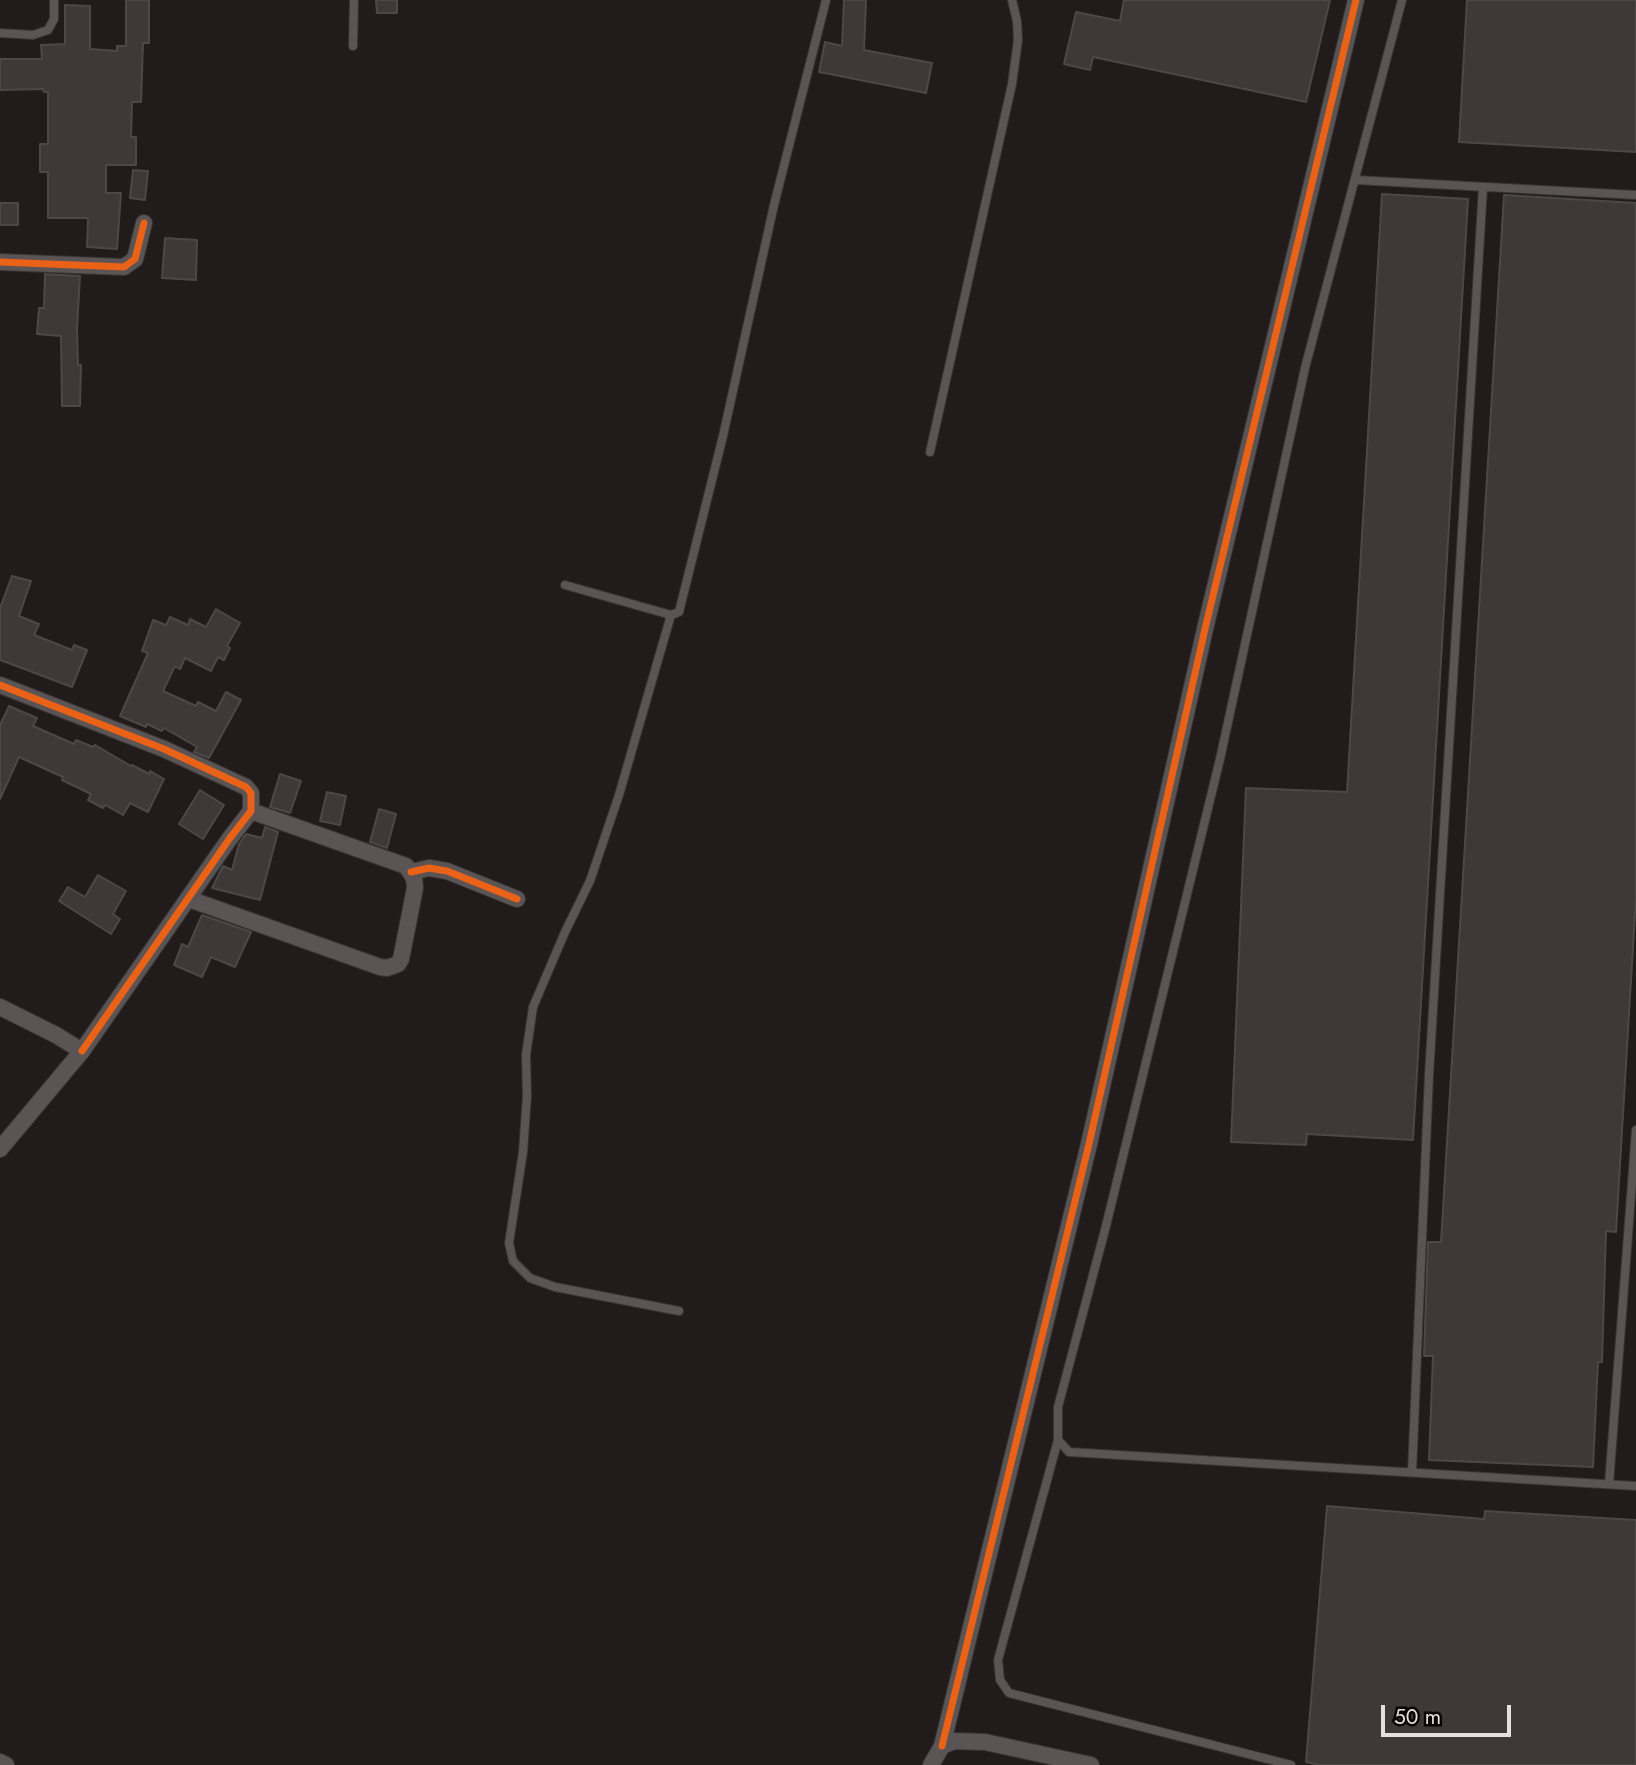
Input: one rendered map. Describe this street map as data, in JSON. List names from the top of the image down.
{
  "scale_bar": "50 m"
}
